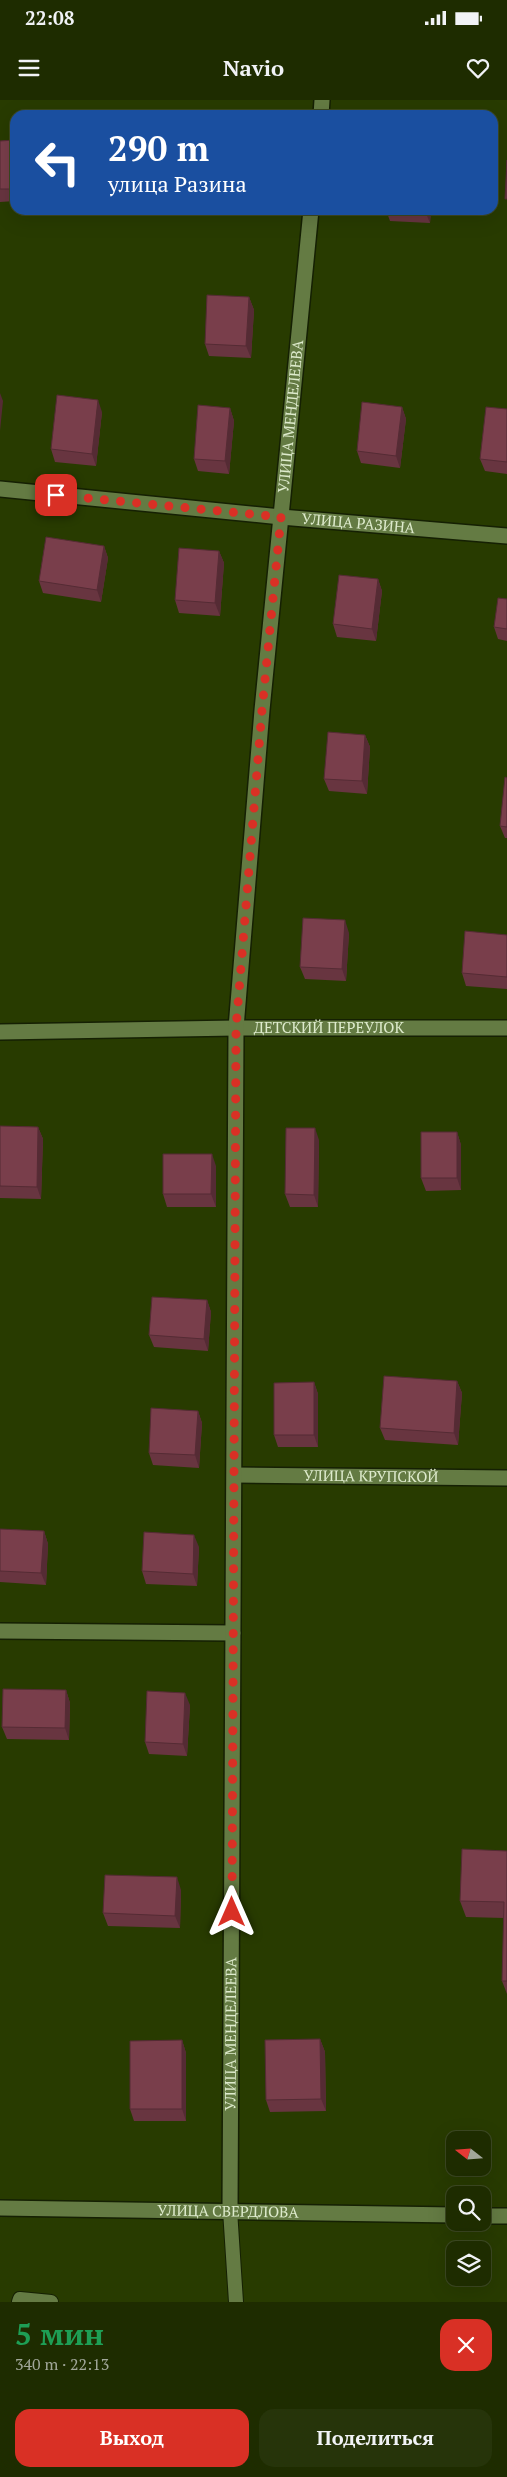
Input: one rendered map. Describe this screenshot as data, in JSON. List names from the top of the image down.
{
  "streets": {
    "street": [
      "УЛИЦА МЕНДЕЛЕЕВА",
      "УЛИЦА РАЗИНА",
      "ДЕТСКИЙ ПЕРЕУЛОК",
      "УЛИЦА КРУПСКОЙ",
      "УЛИЦА СВЕРДЛОВА"
    ]
  },
  "crossings": [
    ["УЛИЦА МЕНДЕЛЕЕВА", "УЛИЦА РАЗИНА"],
    ["УЛИЦА МЕНДЕЛЕЕВА", "ДЕТСКИЙ ПЕРЕУЛОК"],
    ["УЛИЦА МЕНДЕЛЕЕВА", "УЛИЦА КРУПСКОЙ"],
    ["УЛИЦА МЕНДЕЛЕЕВА", "УЛИЦА СВЕРДЛОВА"]
  ],
  "north": "left",
  "page": {
    "status": "22:08",
    "header": "Navio",
    "turn": ["290 m", "улица Разина"],
    "heading": ["5 мин", "340 m · 22:13"],
    "buttons": ["Выход", "Поделиться"]
  }
}
